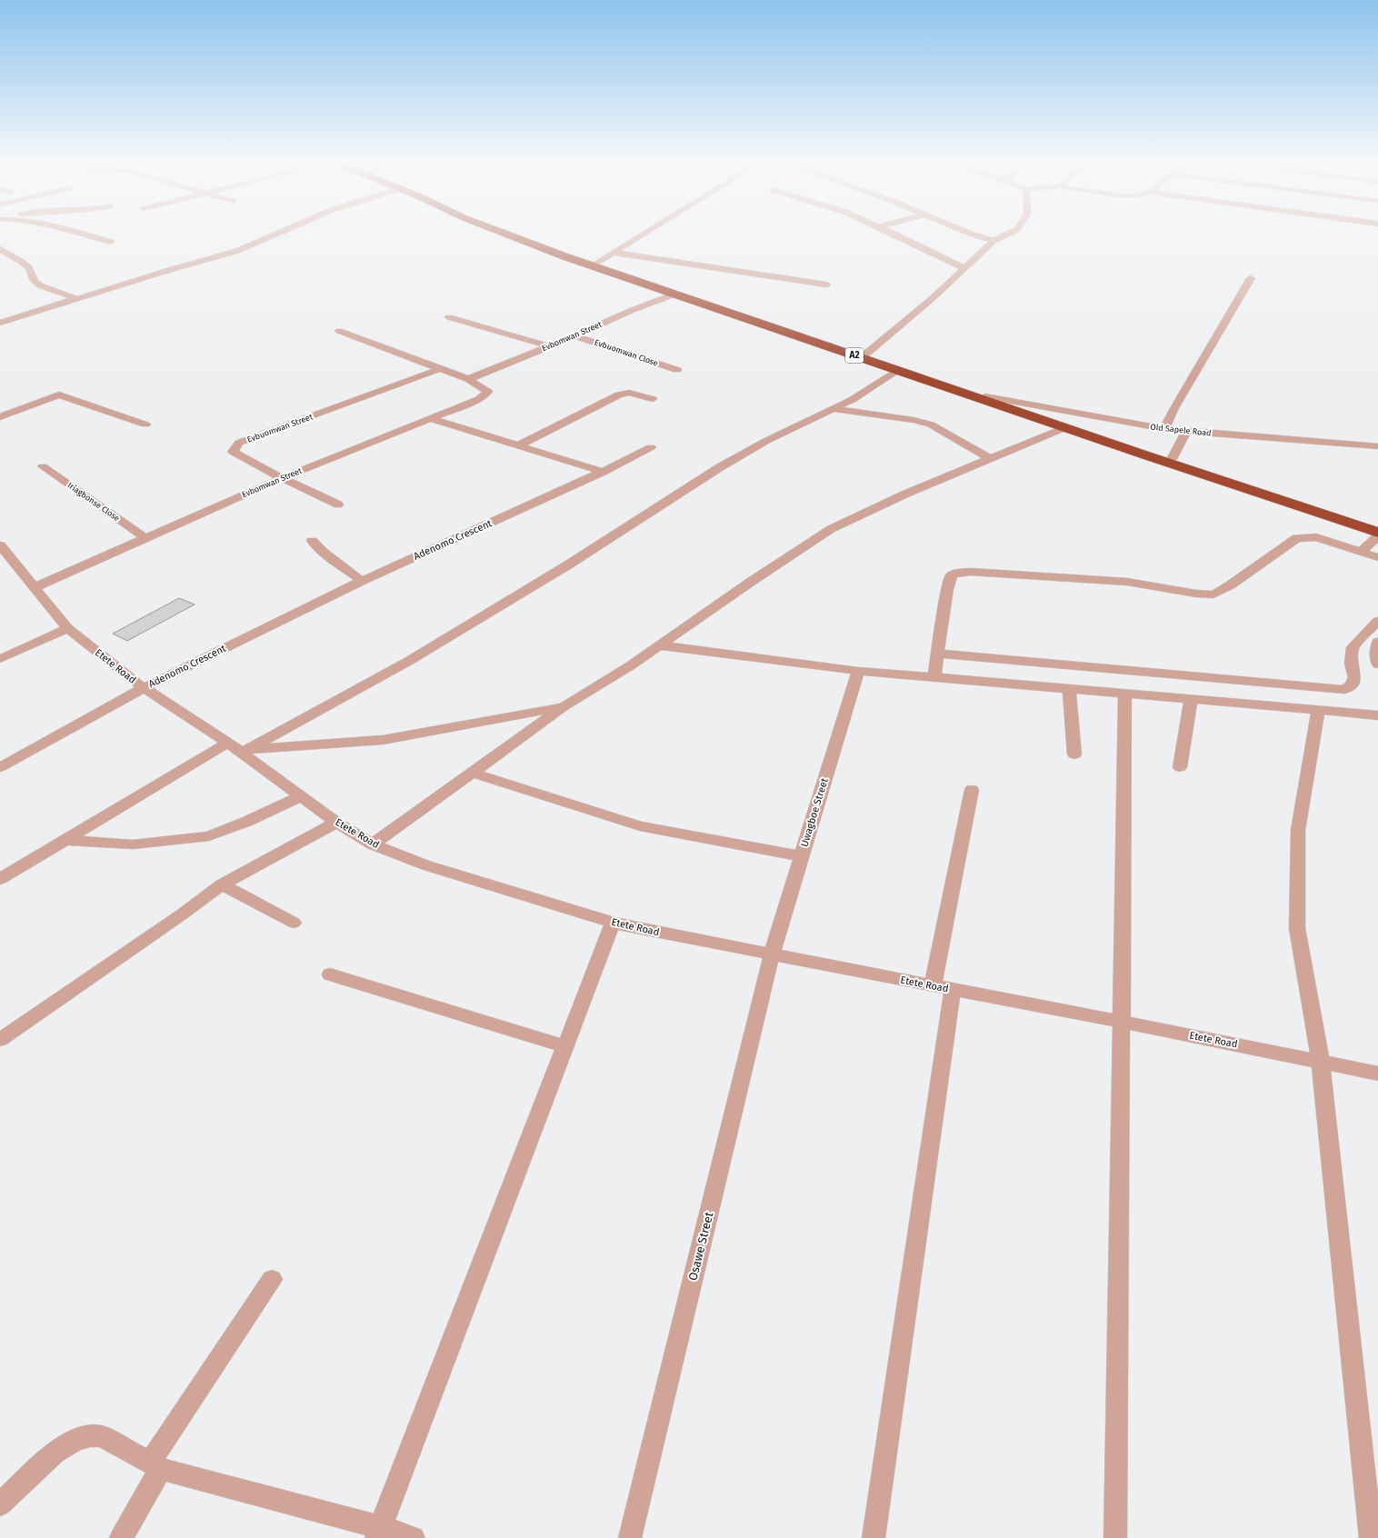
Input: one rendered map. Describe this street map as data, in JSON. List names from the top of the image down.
{
  "streets": {
    "highway": ["A2"],
    "street": [
      "Evbomwan Street",
      "Evbuomwan Close",
      "Evbuomwan Street",
      "Old Sapele Road",
      "Iriagbonse Close",
      "Adenomo Crescent",
      "Etete Road",
      "Uwagboe Street",
      "Osawe Street"
    ]
  },
  "crossings": [
    ["Evbomwan Street", "Evbuomwan Close"],
    ["Evbomwan Street", "A2"],
    ["Evbomwan Street", "Evbuomwan Street"],
    ["Evbomwan Street", "Iriagbonse Close"],
    ["Evbomwan Street", "Etete Road"],
    ["A2", "Old Sapele Road"],
    ["Adenomo Crescent", "Etete Road"],
    ["Etete Road", "Uwagboe Street"],
    ["Etete Road", "Osawe Street"],
    ["Uwagboe Street", "Osawe Street"]
  ]
}
